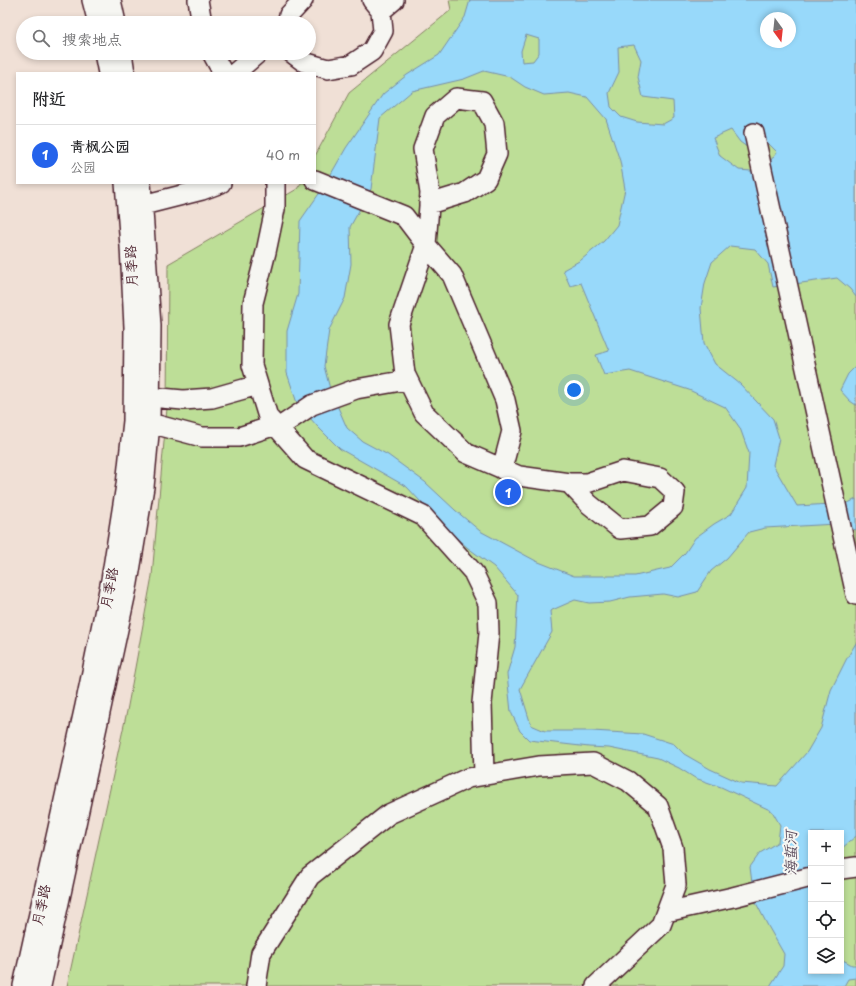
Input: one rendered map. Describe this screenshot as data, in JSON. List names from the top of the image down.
{
  "streets": {
    "street": ["月季路"]
  },
  "water": ["海蜇河"],
  "north": "bottom",
  "page": {
    "search": "搜索地点",
    "heading": "附近",
    "list": [
      {
        "mark": "1",
        "name": "青枫公园",
        "note": "公园",
        "value": "40 m"
      }
    ],
    "pins": "1",
    "map_buttons": ["+", "−"]
  }
}
